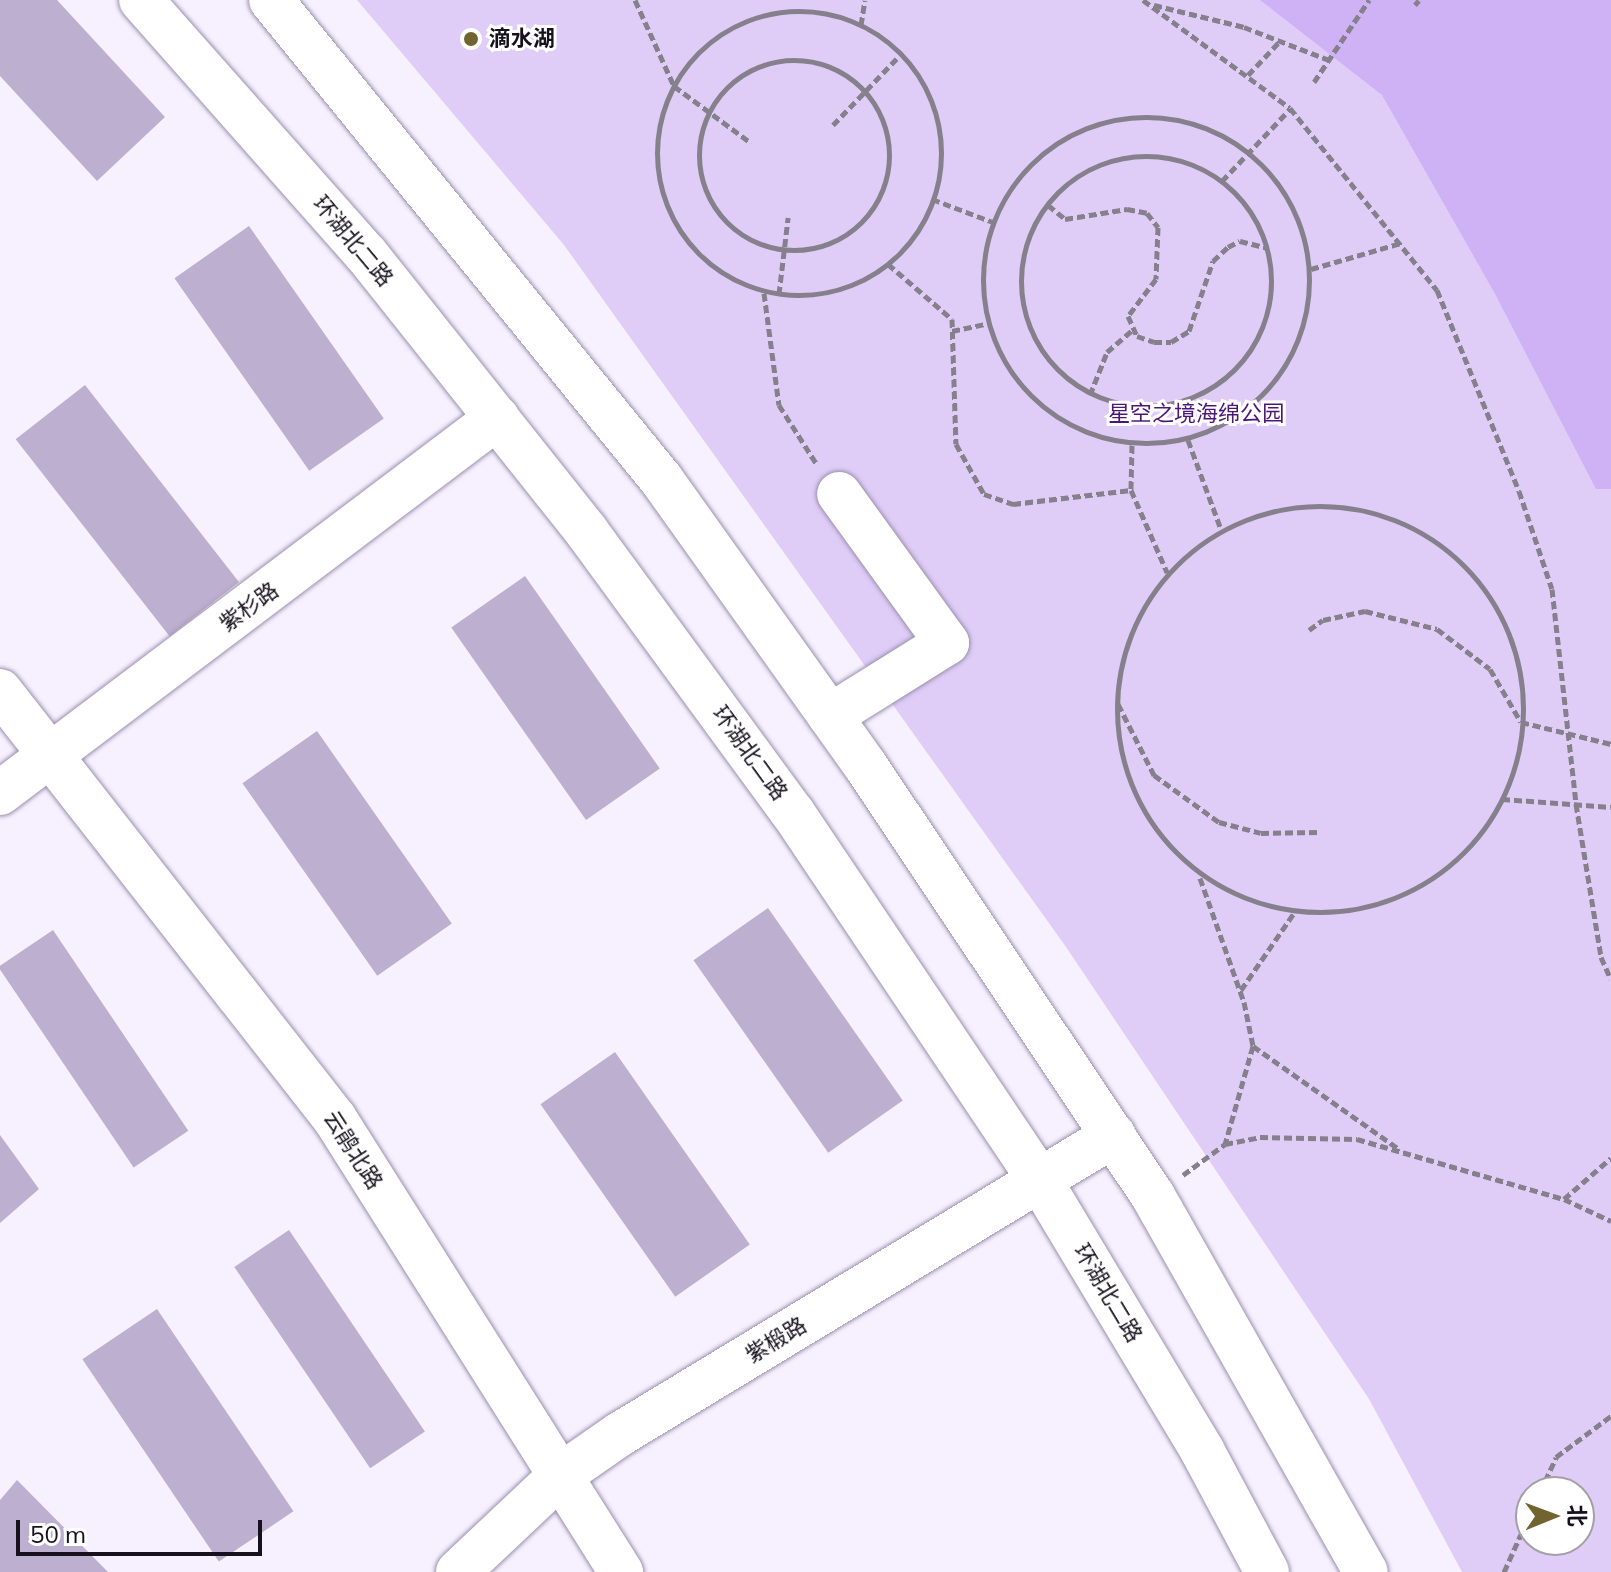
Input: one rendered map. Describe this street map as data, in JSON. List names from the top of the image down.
{
  "streets": {
    "main road": [
      "环湖北二路",
      "紫杉路",
      "云鹃北路",
      "紫椴路"
    ]
  },
  "crossings": [
    ["环湖北二路", "紫杉路"],
    ["环湖北二路", "紫椴路"],
    ["紫杉路", "云鹃北路"],
    ["云鹃北路", "紫椴路"]
  ],
  "parks": ["星空之境海绵公园"],
  "places": ["滴水湖"],
  "scale_bar": "50 m",
  "north": "right"
}
